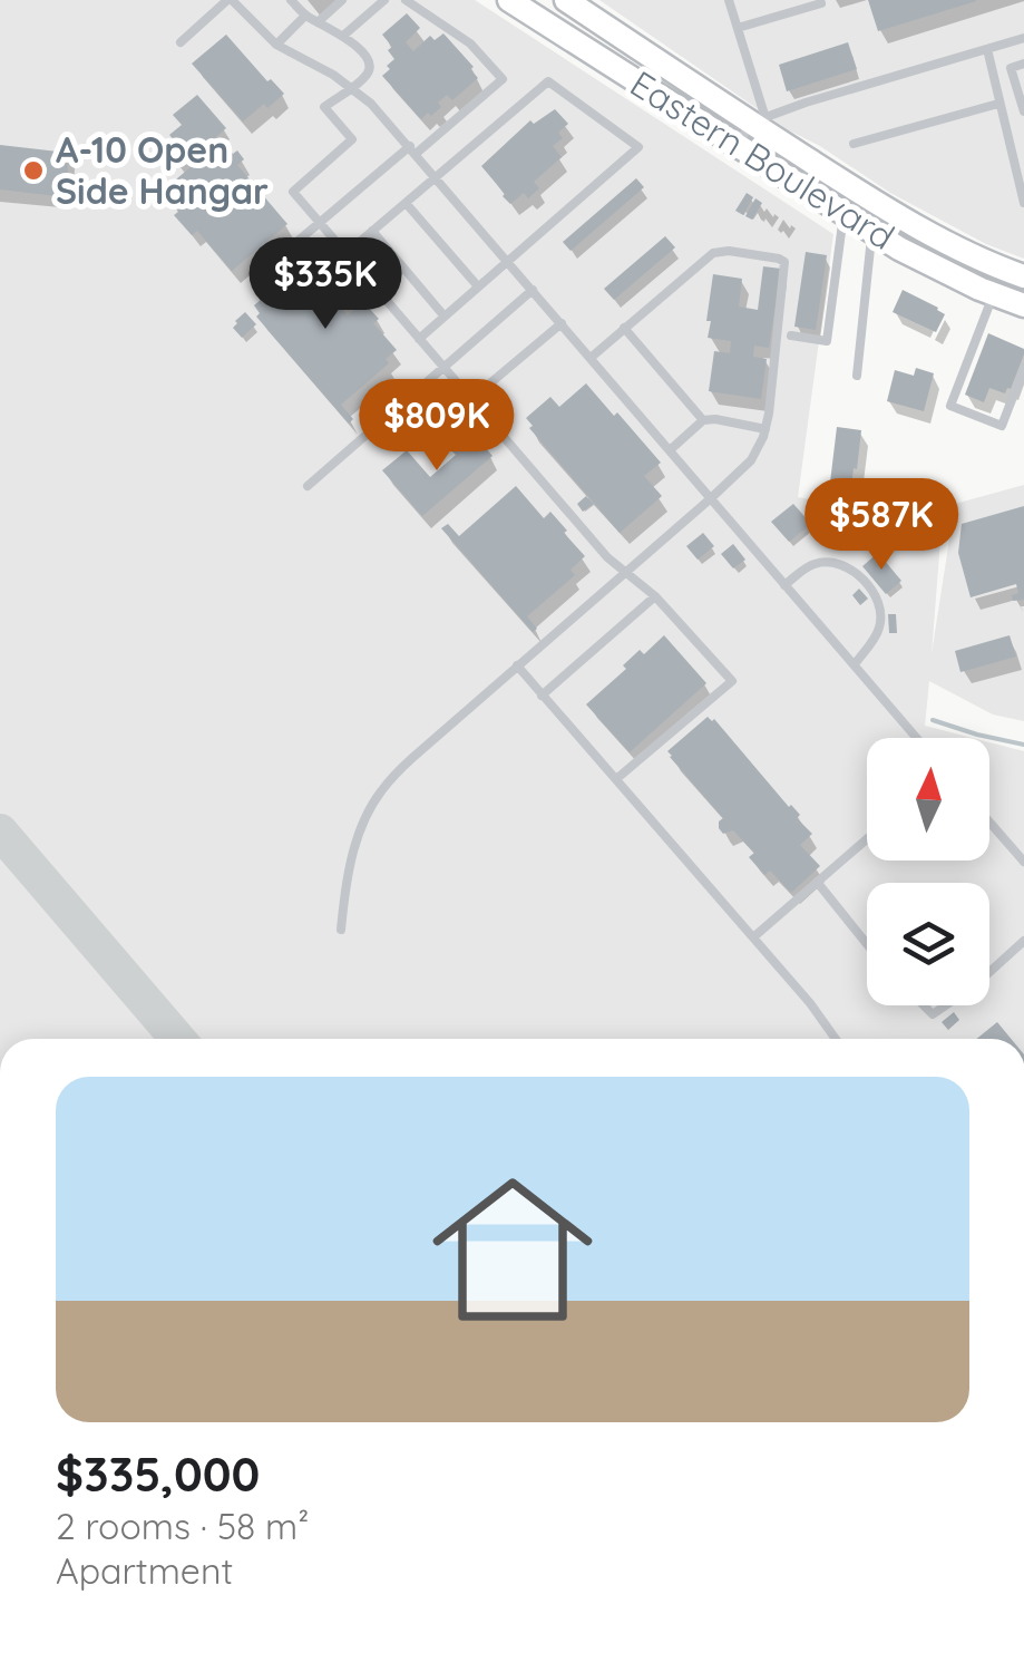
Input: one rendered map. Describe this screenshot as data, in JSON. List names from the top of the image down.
{
  "streets": {
    "main road": ["Eastern Boulevard"]
  },
  "places": ["A-10 Open Side Hangar"],
  "north": "top",
  "page": {
    "price": ["$335K", "$809K", "$587K"],
    "list": [
      {
        "name": "$335,000",
        "note": "2 rooms · 58 m² · Apartment"
      }
    ]
  }
}
